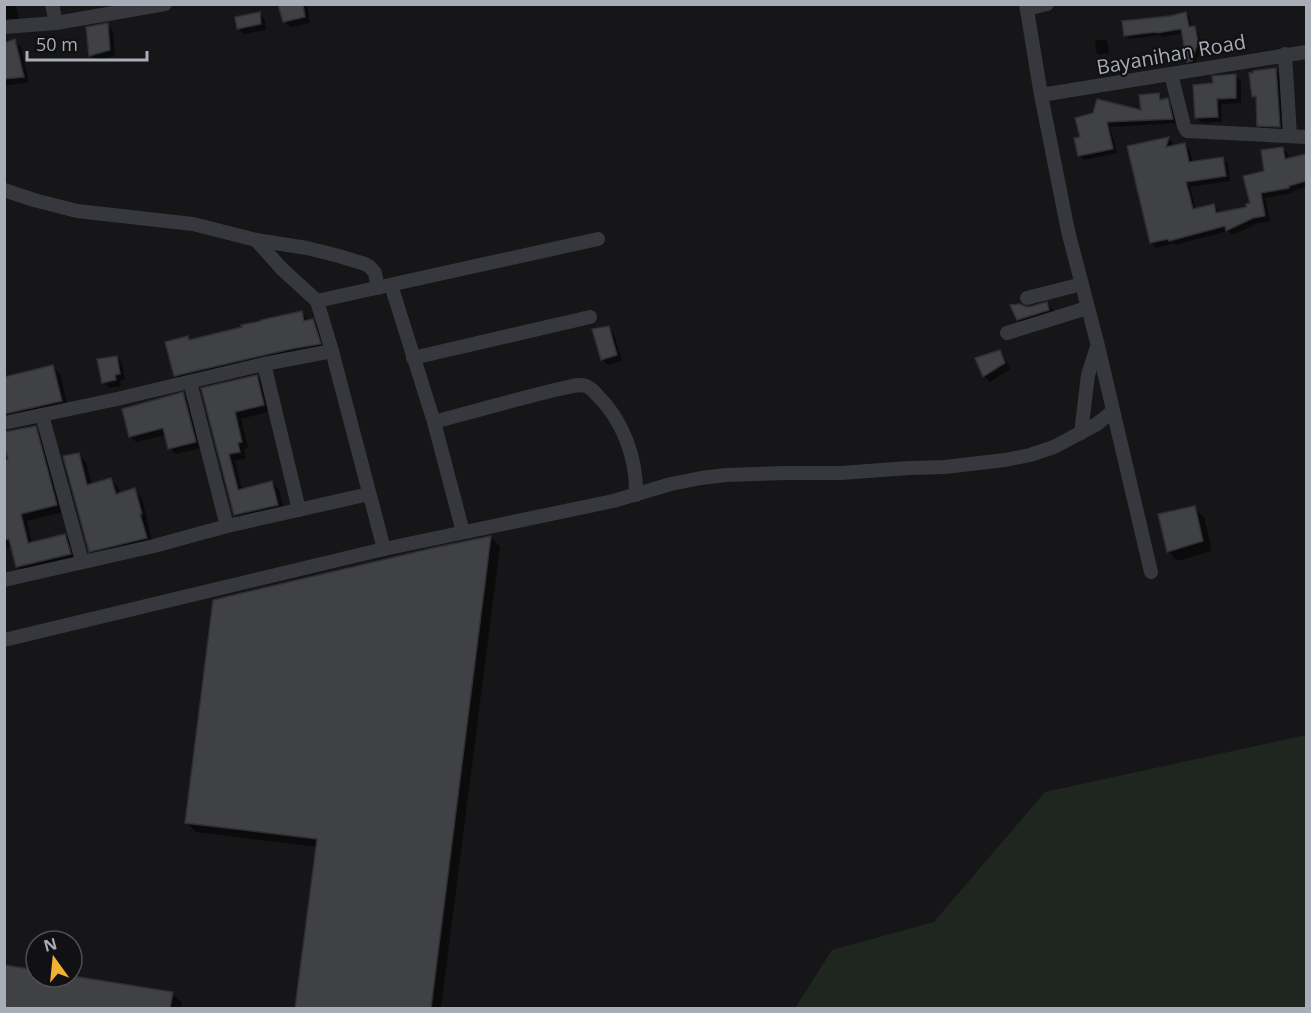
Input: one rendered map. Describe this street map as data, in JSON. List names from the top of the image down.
{
  "streets": {
    "street": ["Bayanihan Road"]
  },
  "scale_bar": "50 m",
  "north": "top"
}
